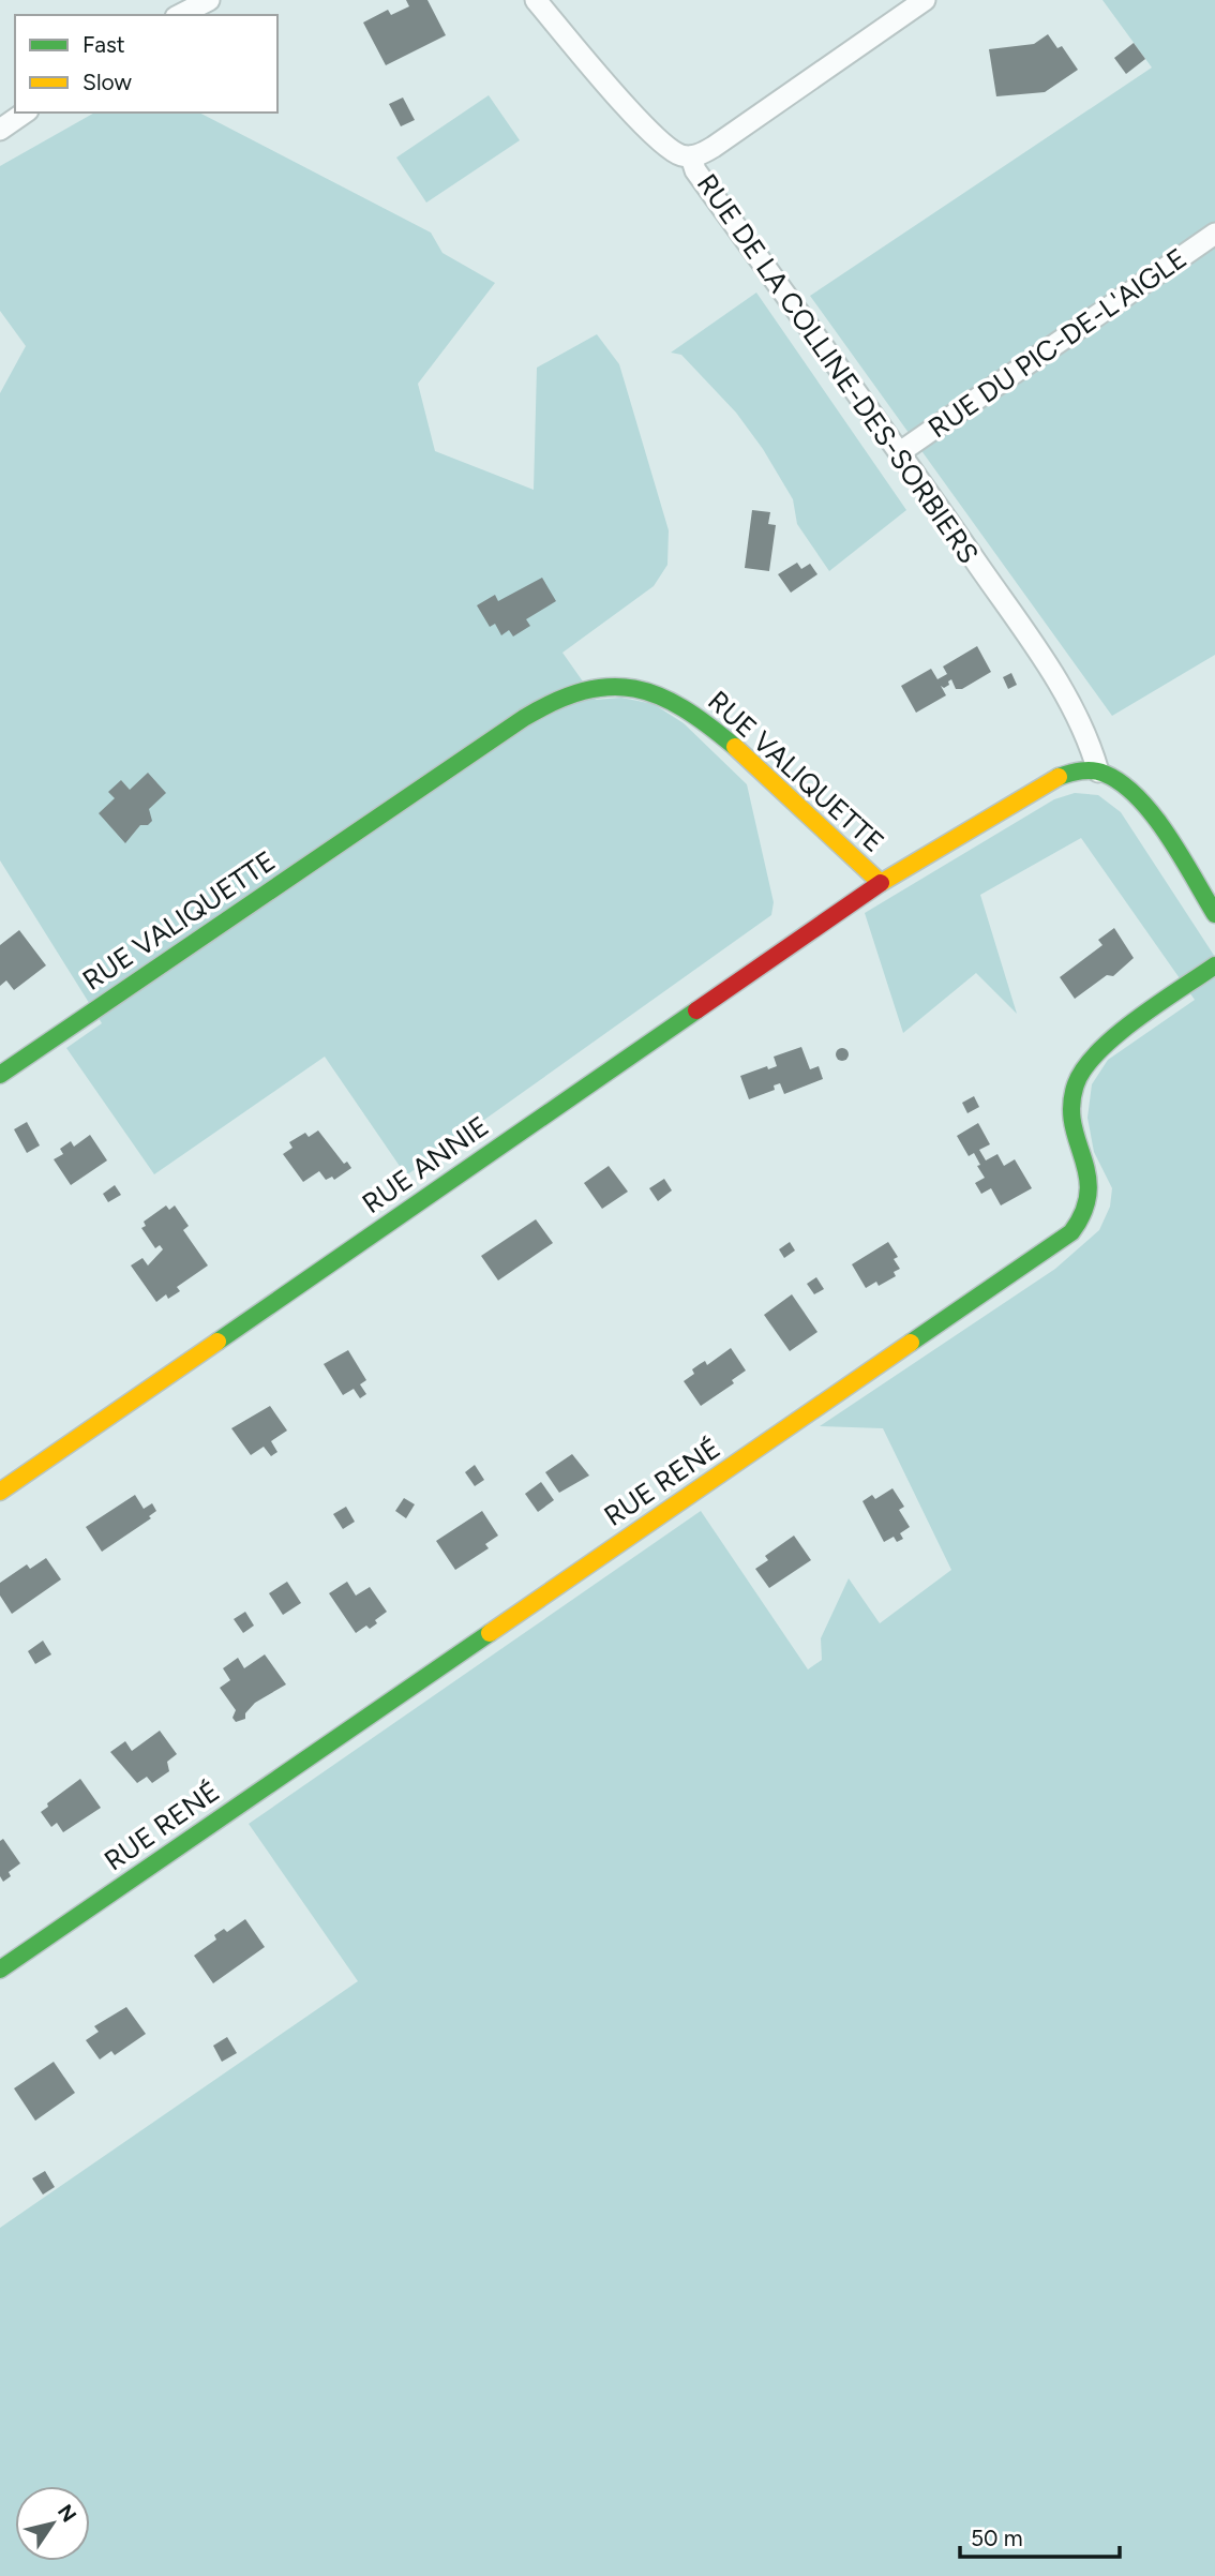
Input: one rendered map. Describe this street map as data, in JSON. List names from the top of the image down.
{
  "streets": {
    "street": [
      "RUE DU PIC-DE-L'AIGLE",
      "RUE DE LA COLLINE-DES-SORBIERS",
      "RUE VALIQUETTE",
      "RUE ANNIE",
      "RUE RENÉ"
    ]
  },
  "crossings": [
    ["RUE DU PIC-DE-L'AIGLE", "RUE DE LA COLLINE-DES-SORBIERS"],
    ["RUE DE LA COLLINE-DES-SORBIERS", "RUE VALIQUETTE"],
    ["RUE VALIQUETTE", "RUE ANNIE"]
  ],
  "legend": ["Fast", "Slow"],
  "scale_bar": "50 m",
  "north": "top right"
}
